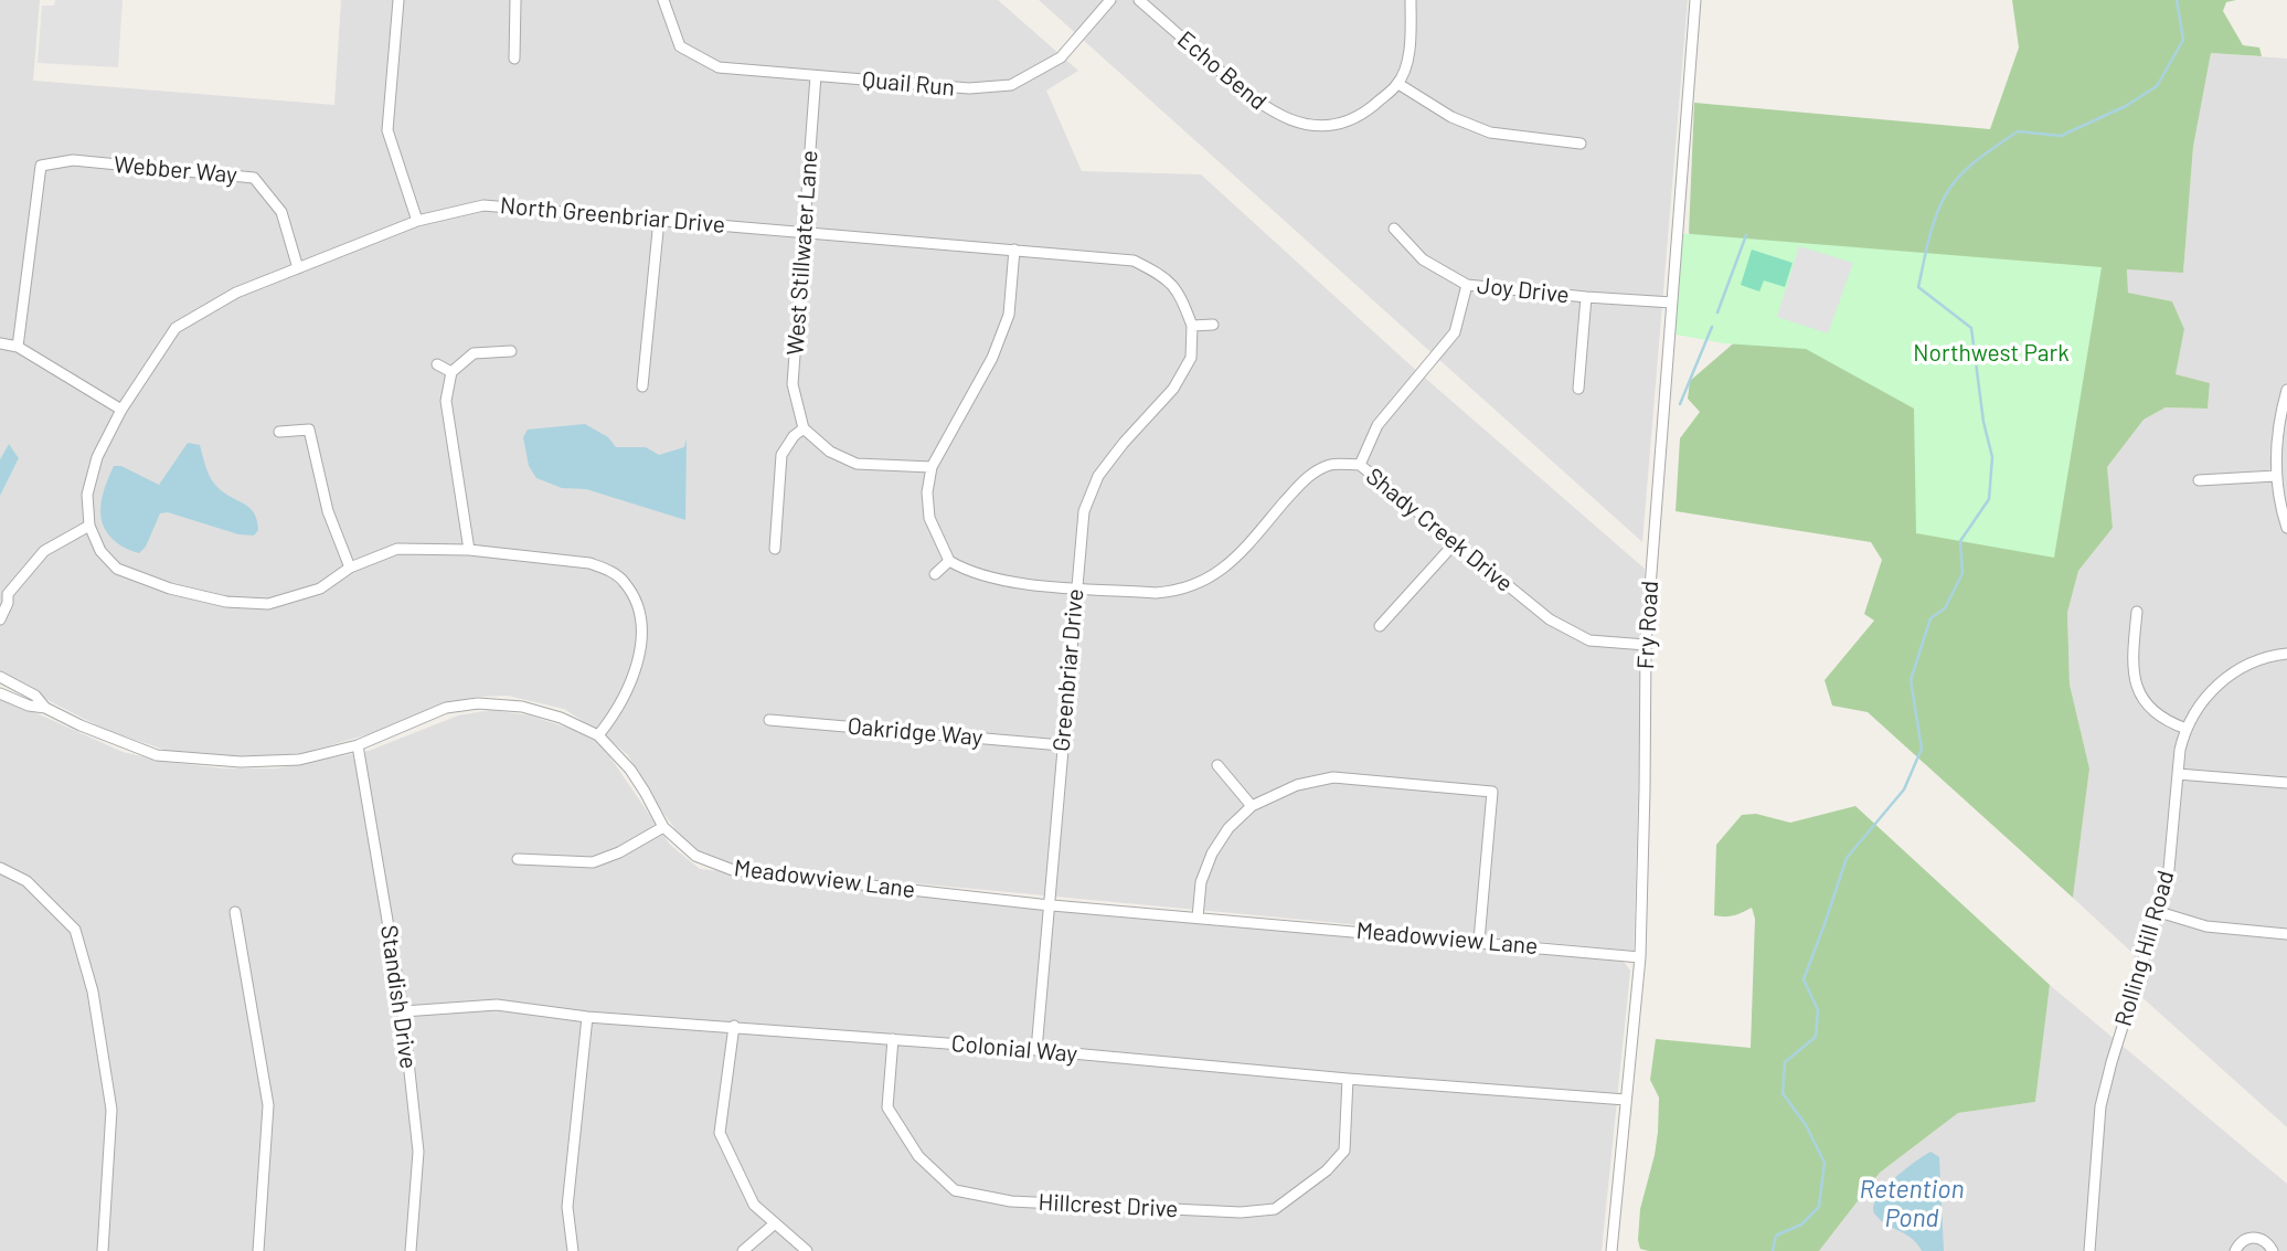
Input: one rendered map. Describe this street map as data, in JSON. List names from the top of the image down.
{
  "streets": {
    "street": [
      "Echo Bend",
      "Quail Run",
      "Webber Way",
      "North Greenbriar Drive",
      "West Stillwater Lane",
      "Joy Drive",
      "Shady Creek Drive",
      "Fry Road",
      "Greenbriar Drive",
      "Oakridge Way",
      "Meadowview Lane",
      "Rolling Hill Road",
      "Standish Drive",
      "Colonial Way",
      "Hillcrest Drive"
    ]
  },
  "crossings": [
    ["Quail Run", "West Stillwater Lane"],
    ["Webber Way", "North Greenbriar Drive"],
    ["North Greenbriar Drive", "West Stillwater Lane"],
    ["North Greenbriar Drive", "Greenbriar Drive"],
    ["Joy Drive", "Fry Road"],
    ["Shady Creek Drive", "Fry Road"],
    ["Shady Creek Drive", "Greenbriar Drive"],
    ["Fry Road", "Meadowview Lane"],
    ["Fry Road", "Colonial Way"],
    ["Greenbriar Drive", "Oakridge Way"],
    ["Greenbriar Drive", "Meadowview Lane"],
    ["Greenbriar Drive", "Colonial Way"],
    ["Meadowview Lane", "Standish Drive"],
    ["Standish Drive", "Colonial Way"],
    ["Colonial Way", "Hillcrest Drive"]
  ],
  "water": ["Retention Pond"],
  "parks": ["Northwest Park"]
}
